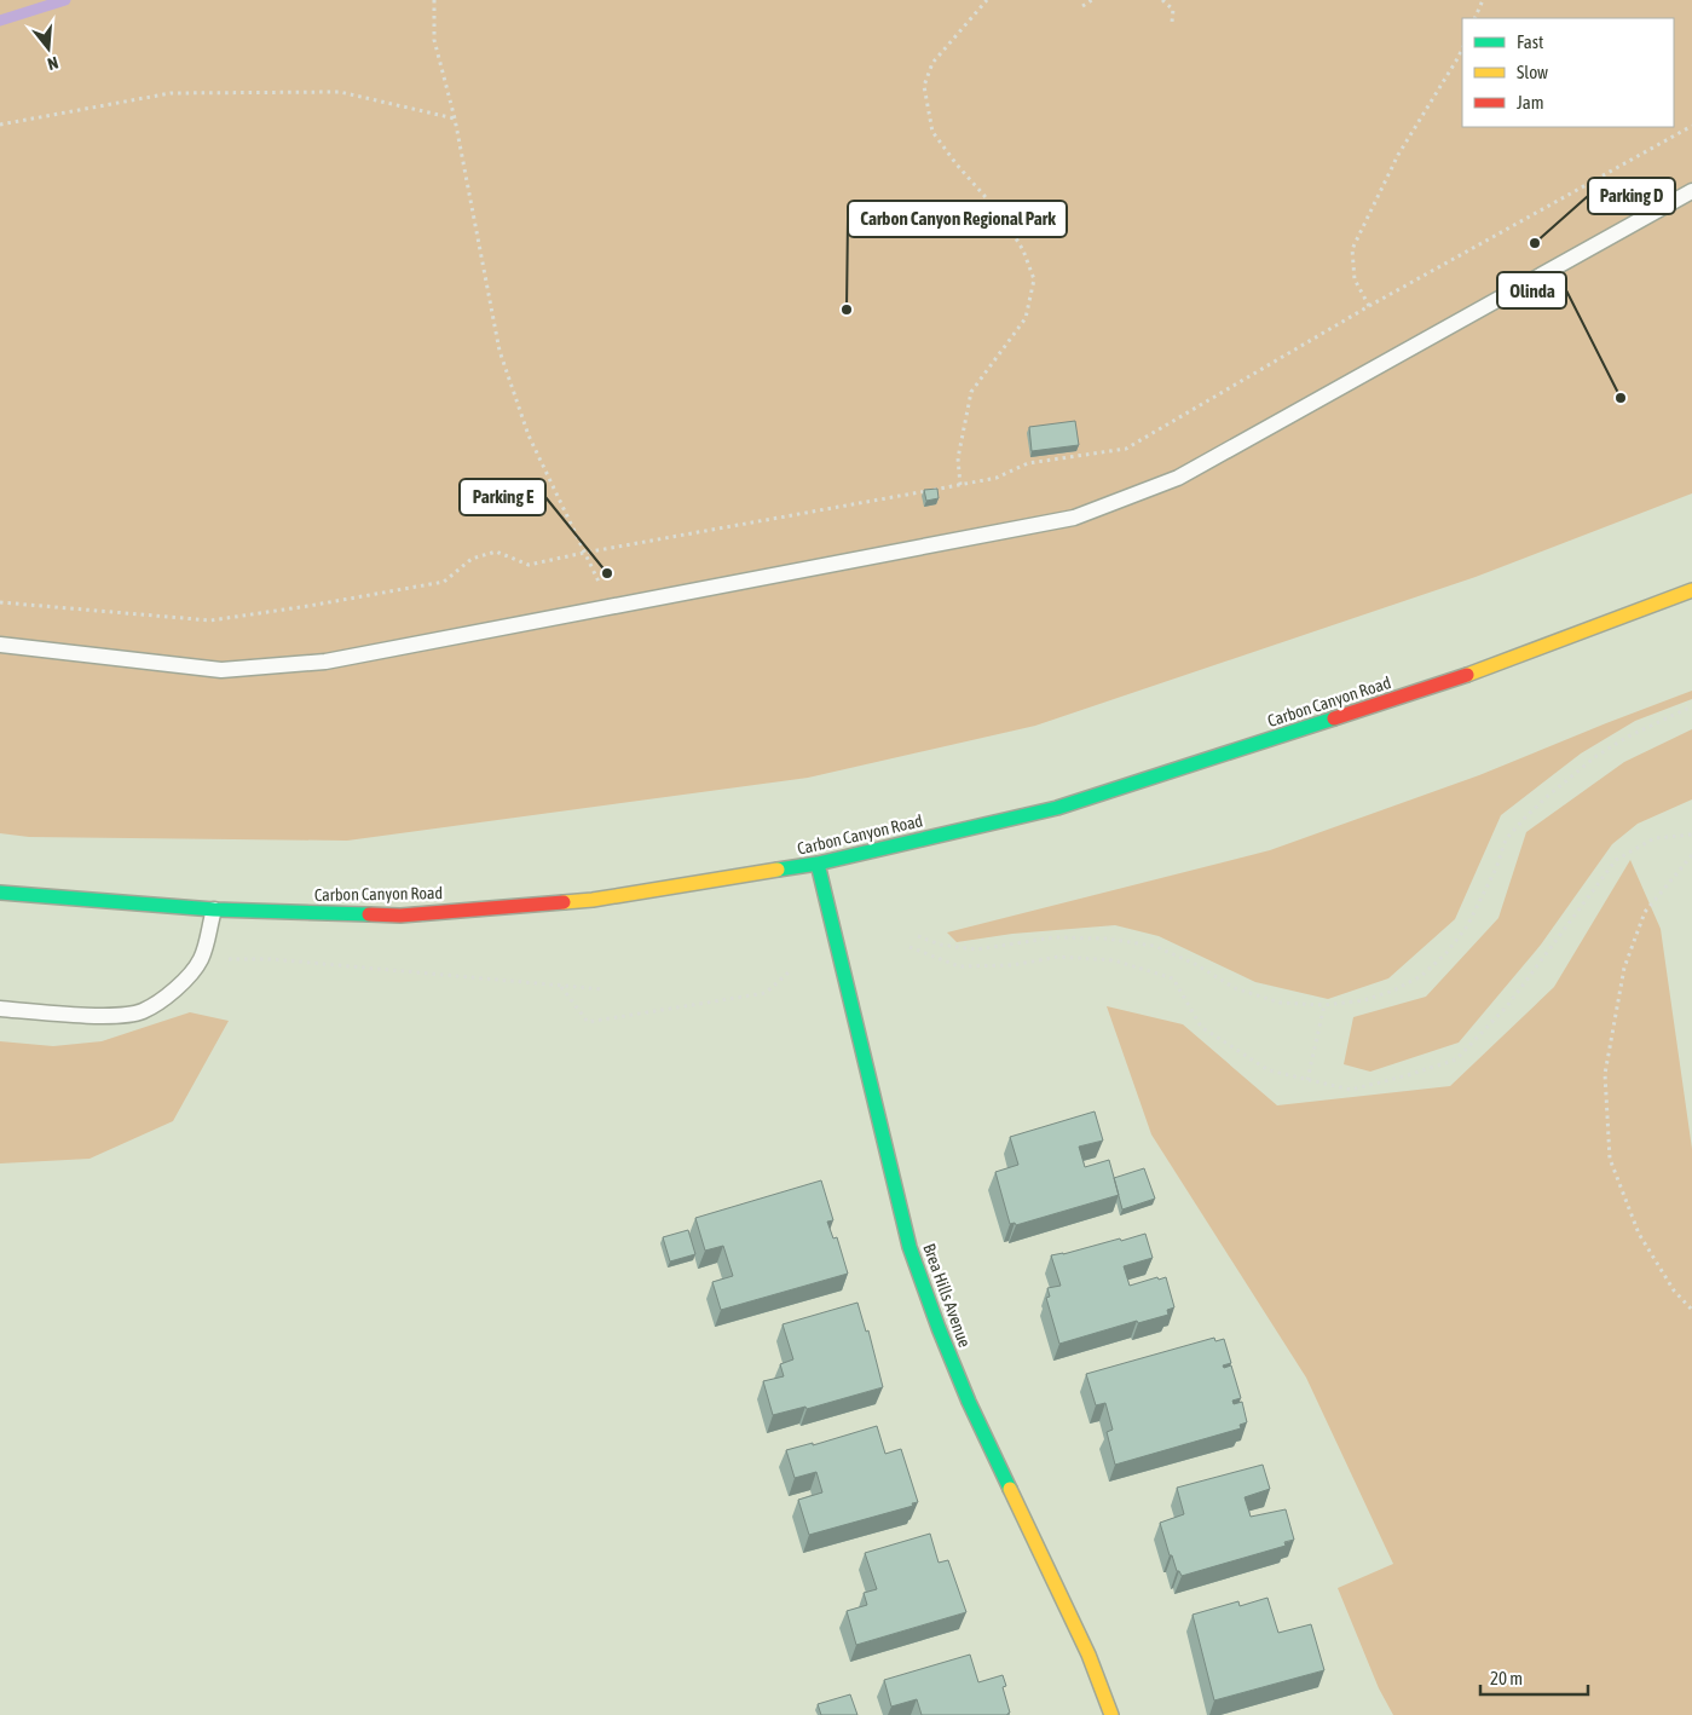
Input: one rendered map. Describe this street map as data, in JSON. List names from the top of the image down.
{
  "streets": {
    "main road": ["Carbon Canyon Road", "Brea Hills Avenue"]
  },
  "crossings": [
    ["Carbon Canyon Road", "Brea Hills Avenue"]
  ],
  "places": [
    "Parking D",
    "Carbon Canyon Regional Park",
    "Olinda",
    "Parking E"
  ],
  "legend": ["Fast", "Slow", "Jam"],
  "scale_bar": "20 m",
  "north": "bottom"
}
